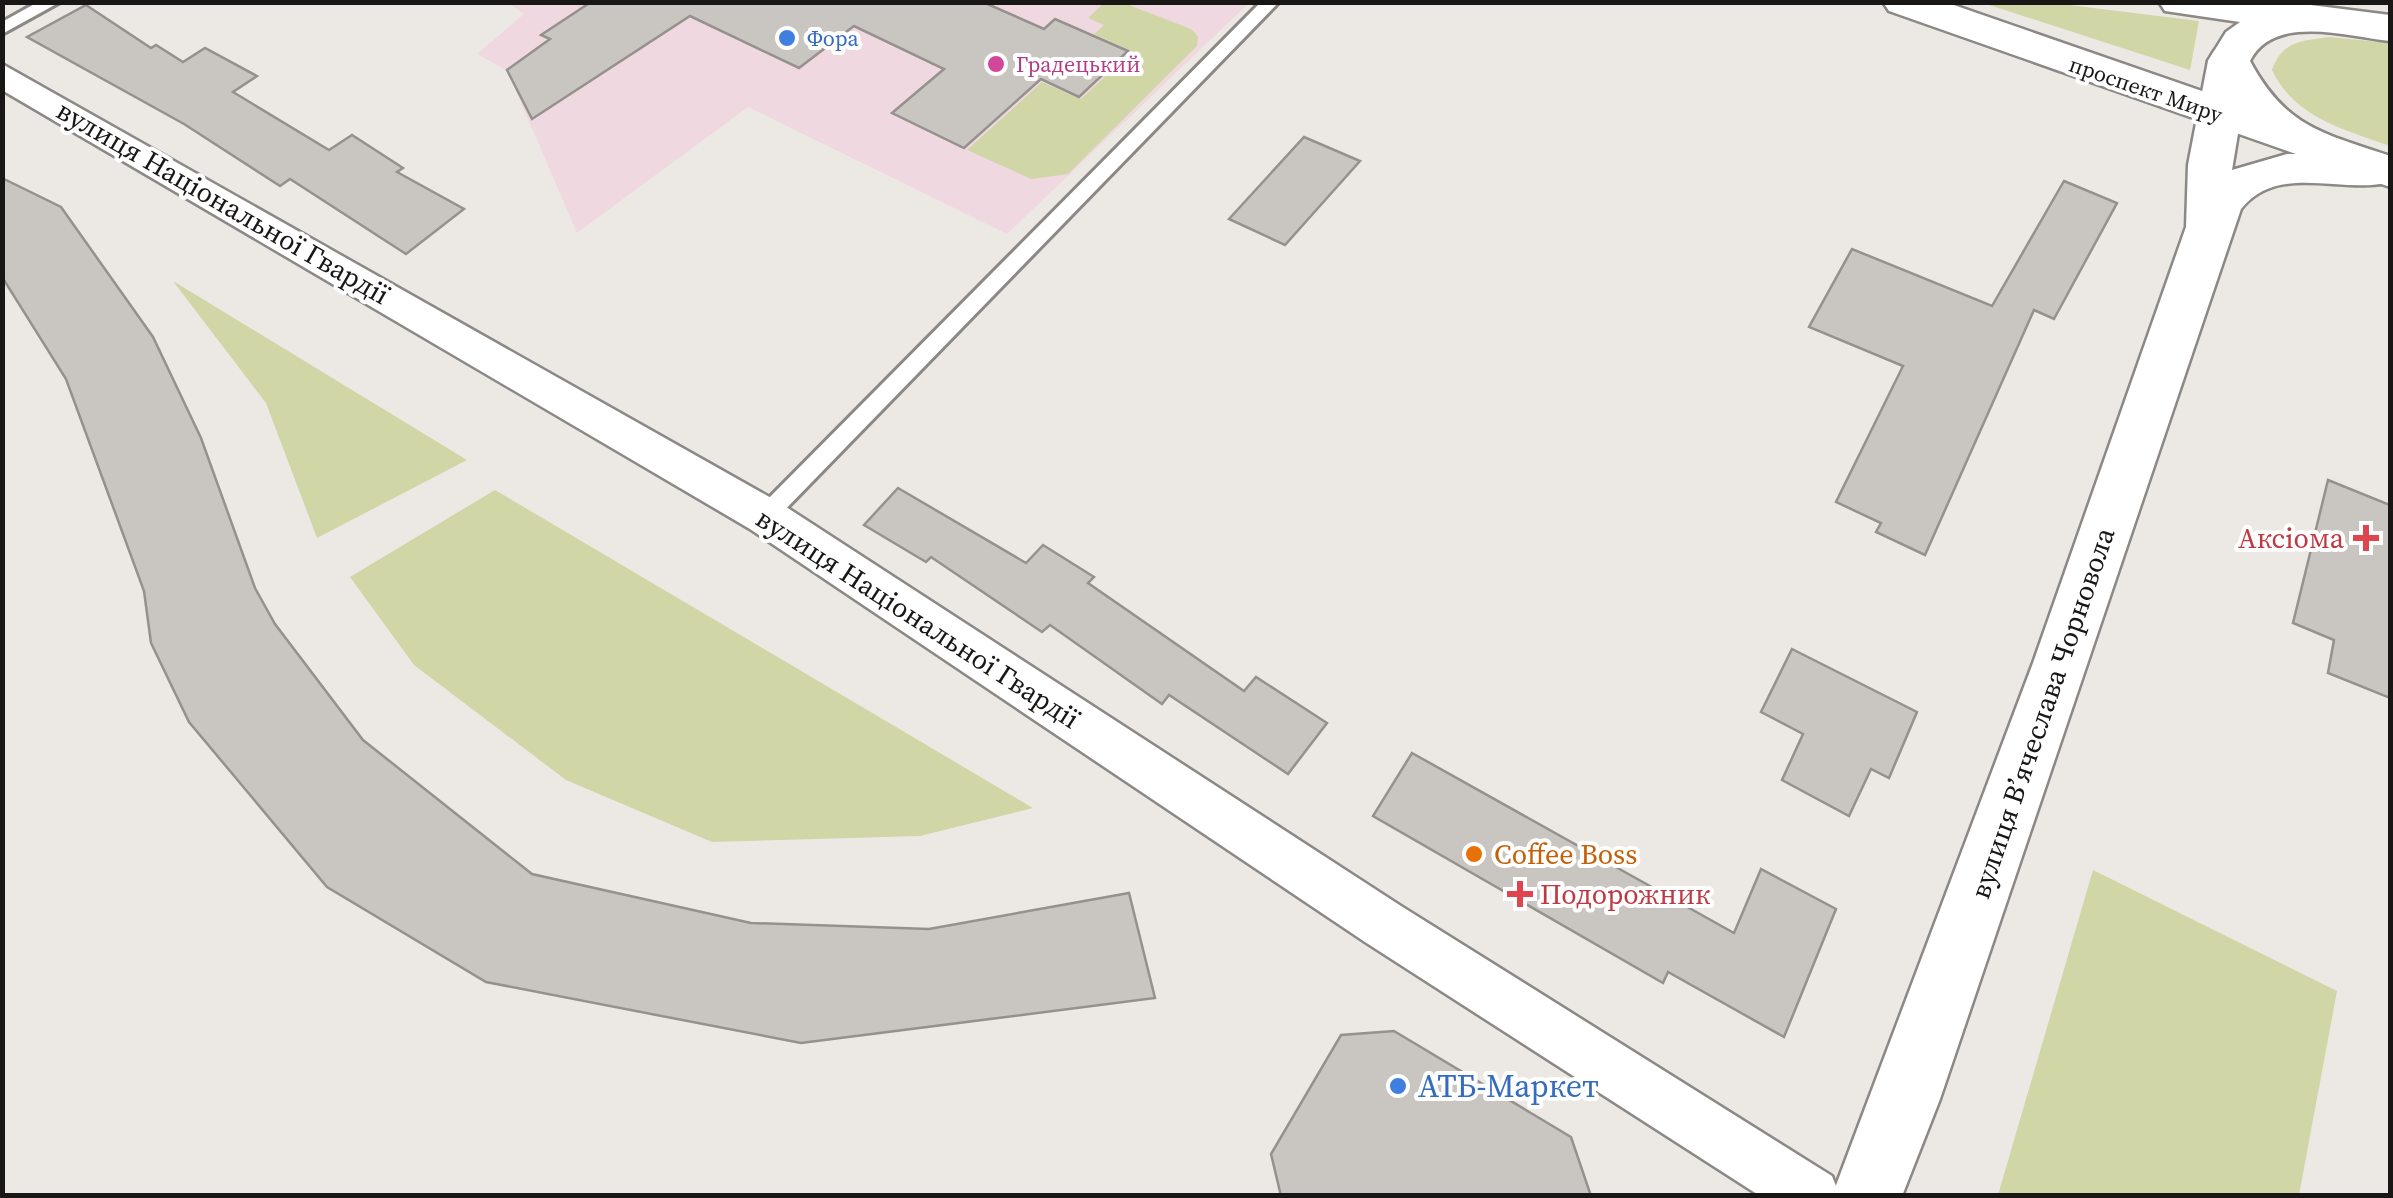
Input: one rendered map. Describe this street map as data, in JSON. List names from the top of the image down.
{
  "streets": {
    "main road": ["проспект Миру", "вулиця Вʼячеслава Чорновола"],
    "street": ["вулиця Національної Гвардії"]
  },
  "crossings": [
    ["проспект Миру", "вулиця Вʼячеслава Чорновола"]
  ],
  "places": {
    "other": [
      "Фора",
      "Градецький",
      "Coffee Boss",
      "АТБ-Маркет"
    ],
    "health": ["Аксіома", "Подорожник"]
  }
}
